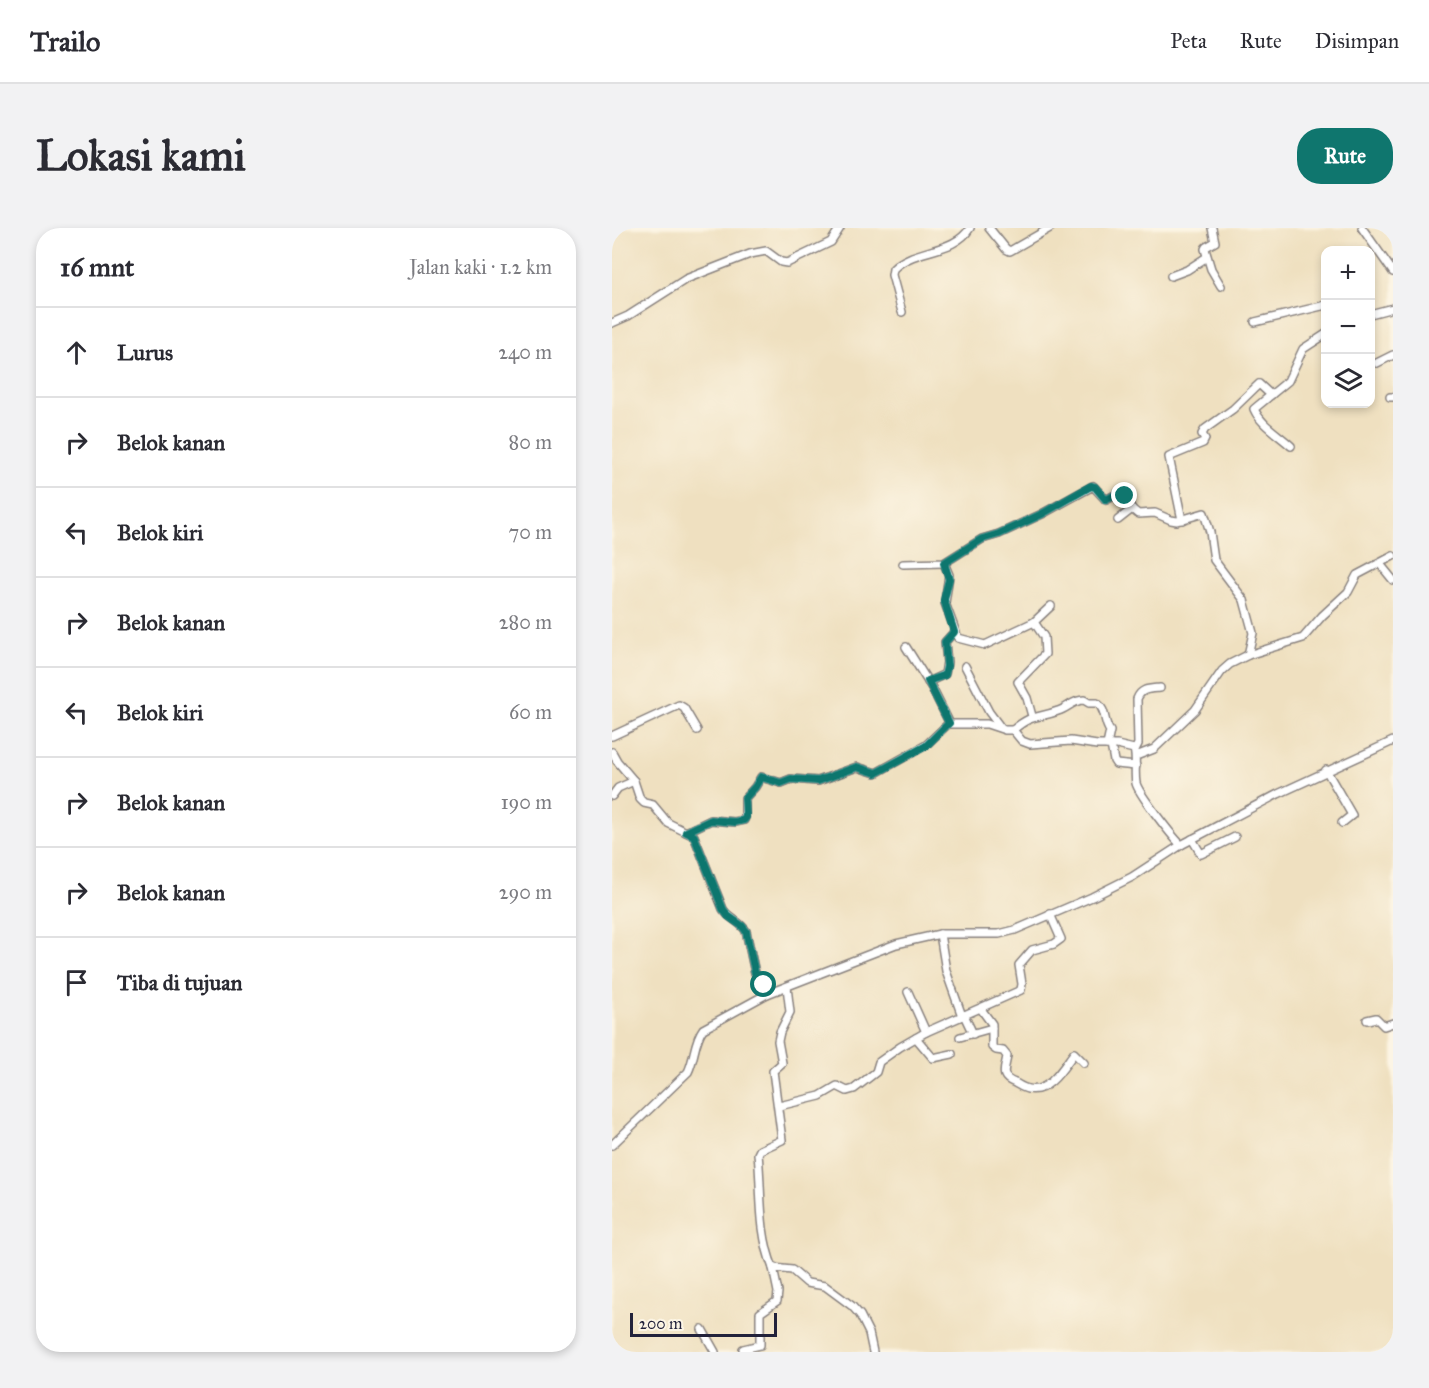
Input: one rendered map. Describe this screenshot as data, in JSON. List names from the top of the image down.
{
  "scale_bar": "200 m",
  "page": {
    "header": "Trailo",
    "nav": ["Peta", "Rute", "Disimpan"],
    "buttons": "Rute",
    "title": "Lokasi kami",
    "heading": ["16 mnt", "Jalan kaki · 1.2 km"],
    "map_buttons": ["+", "−"],
    "list": [
      ["Lurus", "240 m"],
      ["Belok kanan", "80 m"],
      ["Belok kiri", "70 m"],
      ["Belok kanan", "280 m"],
      ["Belok kiri", "60 m"],
      ["Belok kanan", "190 m"],
      ["Belok kanan", "290 m"],
      "Tiba di tujuan"
    ],
    "scale": "200 m"
  }
}
